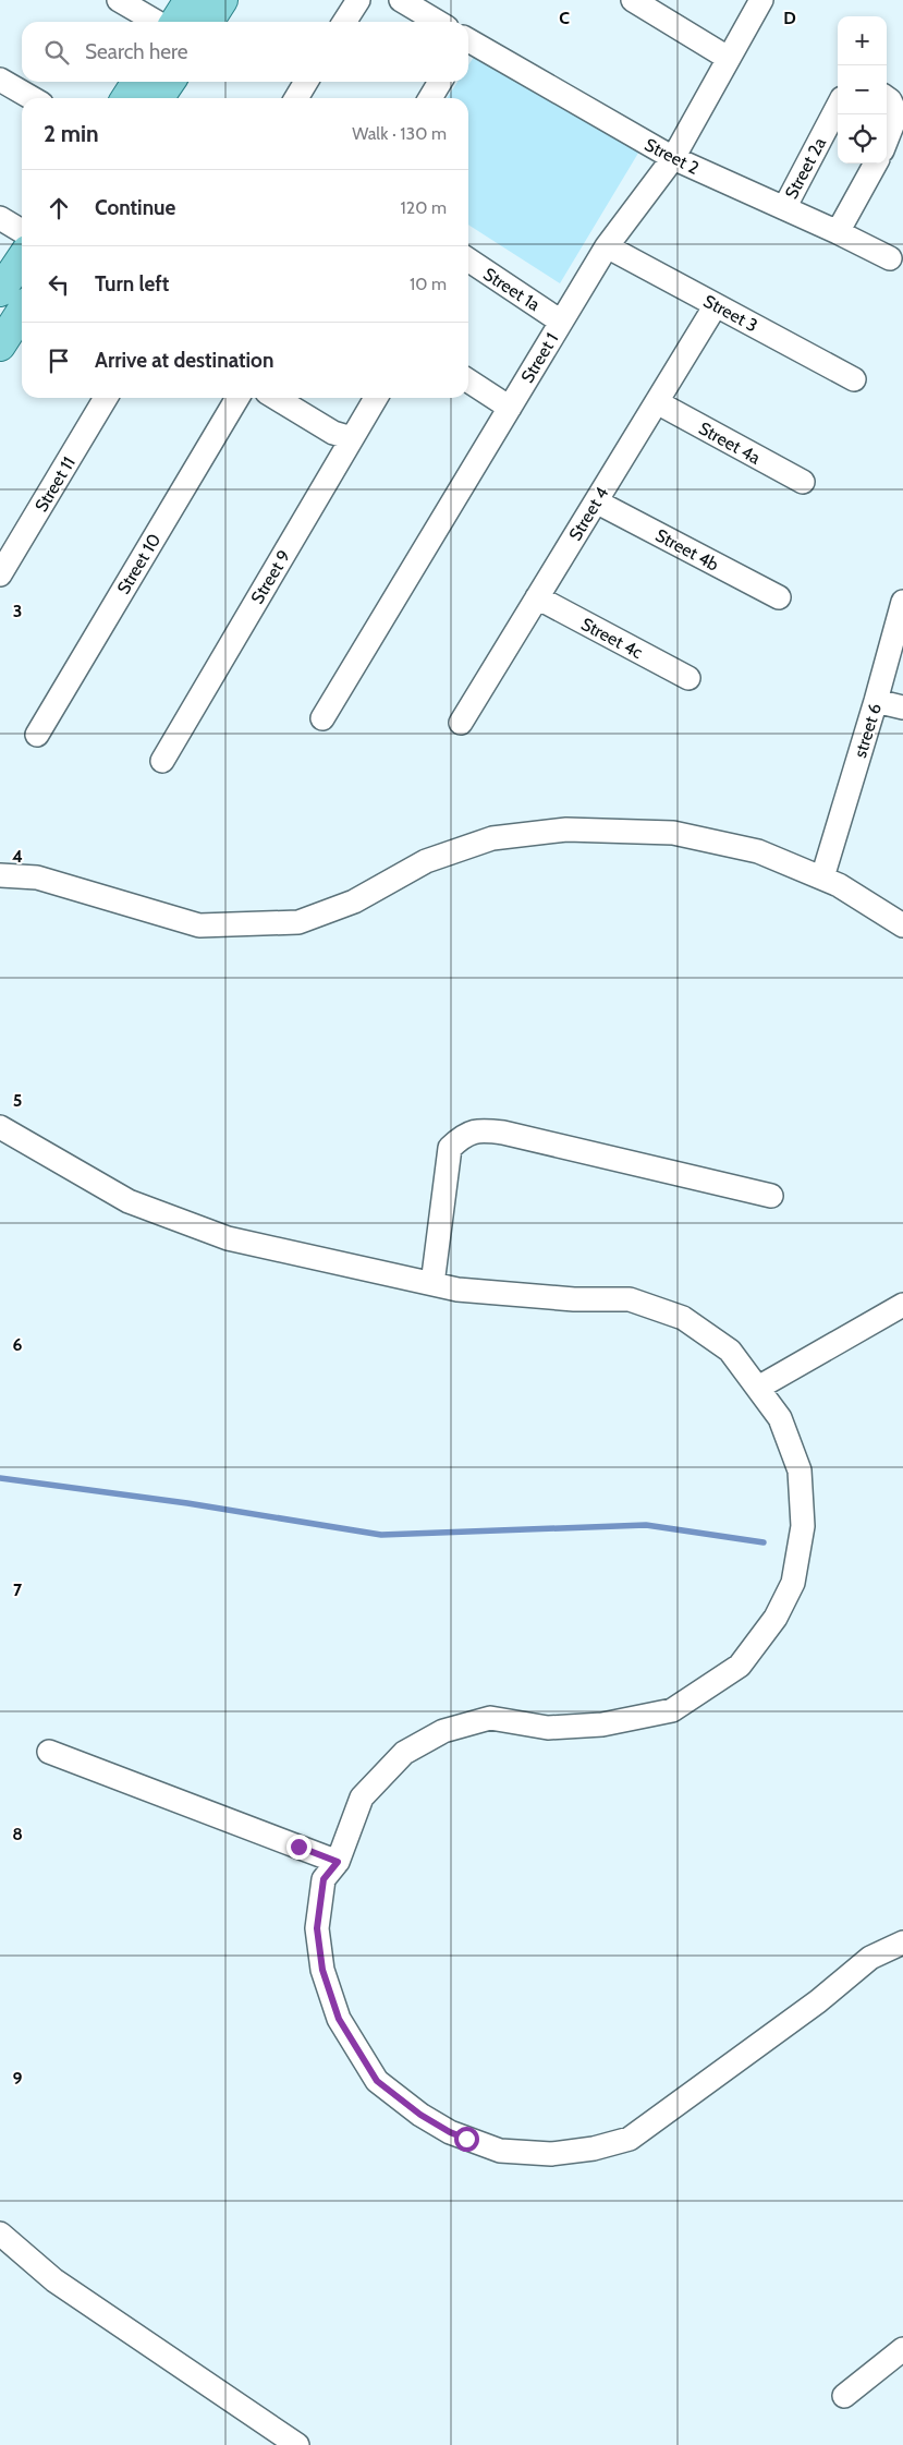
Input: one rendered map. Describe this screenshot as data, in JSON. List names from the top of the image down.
{
  "streets": {
    "street": [
      "Street 2",
      "Street 2a",
      "Street 1a",
      "Street 3",
      "Street 1",
      "Street 4a",
      "Street 11",
      "Street 4",
      "Street 4b",
      "Street 10",
      "Street 9",
      "Street 4c",
      "street 6"
    ]
  },
  "crossings": [
    ["Street 2", "Street 2a"],
    ["Street 2", "Street 1"],
    ["Street 1a", "Street 1"],
    ["Street 3", "Street 1"],
    ["Street 3", "Street 4"],
    ["Street 4a", "Street 4"],
    ["Street 4", "Street 4b"],
    ["Street 4", "Street 4c"]
  ],
  "page": {
    "map_buttons": ["+", "−"],
    "search": "Search here",
    "heading": ["2 min", "Walk · 130 m"],
    "list": [
      ["Continue", "120 m"],
      ["Turn left", "10 m"],
      "Arrive at destination"
    ]
  },
  "grid": {
    "columns": ["C", "D"],
    "rows": [
      "3",
      "4",
      "5",
      "6",
      "7",
      "8",
      "9"
    ]
  }
}
